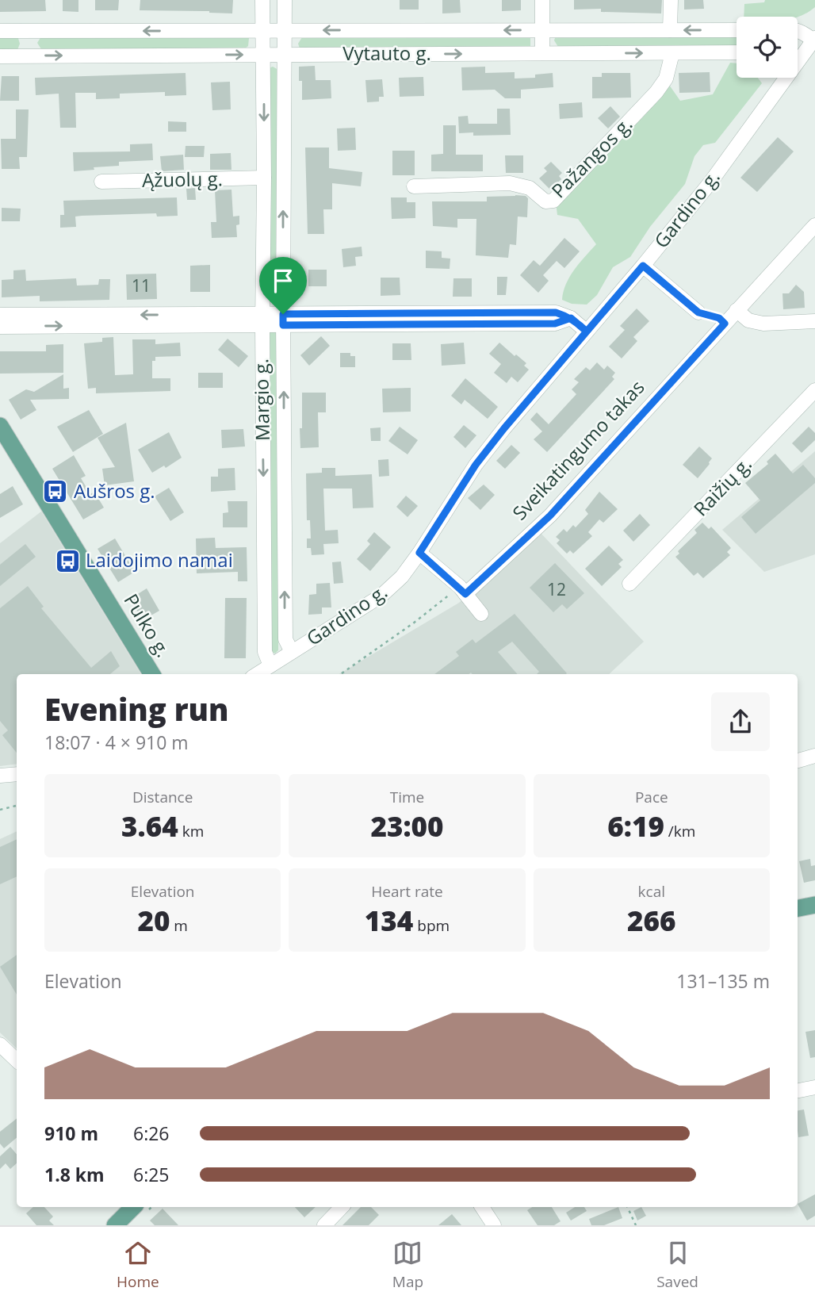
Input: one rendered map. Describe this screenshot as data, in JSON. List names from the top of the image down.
{
  "streets": {
    "main road": ["Pulko g."],
    "street": [
      "Vytauto g.",
      "Pažangos g.",
      "Ąžuolų g.",
      "Gardino g.",
      "Margio g.",
      "Raižių g."
    ]
  },
  "crossings": [
    ["Vytauto g.", "Pažangos g."],
    ["Vytauto g.", "Margio g."],
    ["Ąžuolų g.", "Margio g."],
    ["Gardino g.", "Margio g."]
  ],
  "places": {
    "bus stop": ["Aušros g.", "Laidojimo namai"]
  },
  "house_numbers": ["11", "12"],
  "page": {
    "heading": ["Evening run", "18:07 · 4 × 910 m"],
    "stats": [
      ["Distance", "3.64 km"],
      ["Time", "23:00"],
      ["Pace", "6:19 /km"],
      ["Elevation", "20 m"],
      ["Heart rate", "134 bpm"],
      ["kcal", "266"]
    ],
    "chart": ["Elevation", "131–135 m"],
    "list": [
      {
        "name": "910 m",
        "note": "6:26"
      },
      {
        "name": "1.8 km",
        "note": "6:25"
      }
    ],
    "tabs": ["Home", "Map", "Saved"]
  }
}
